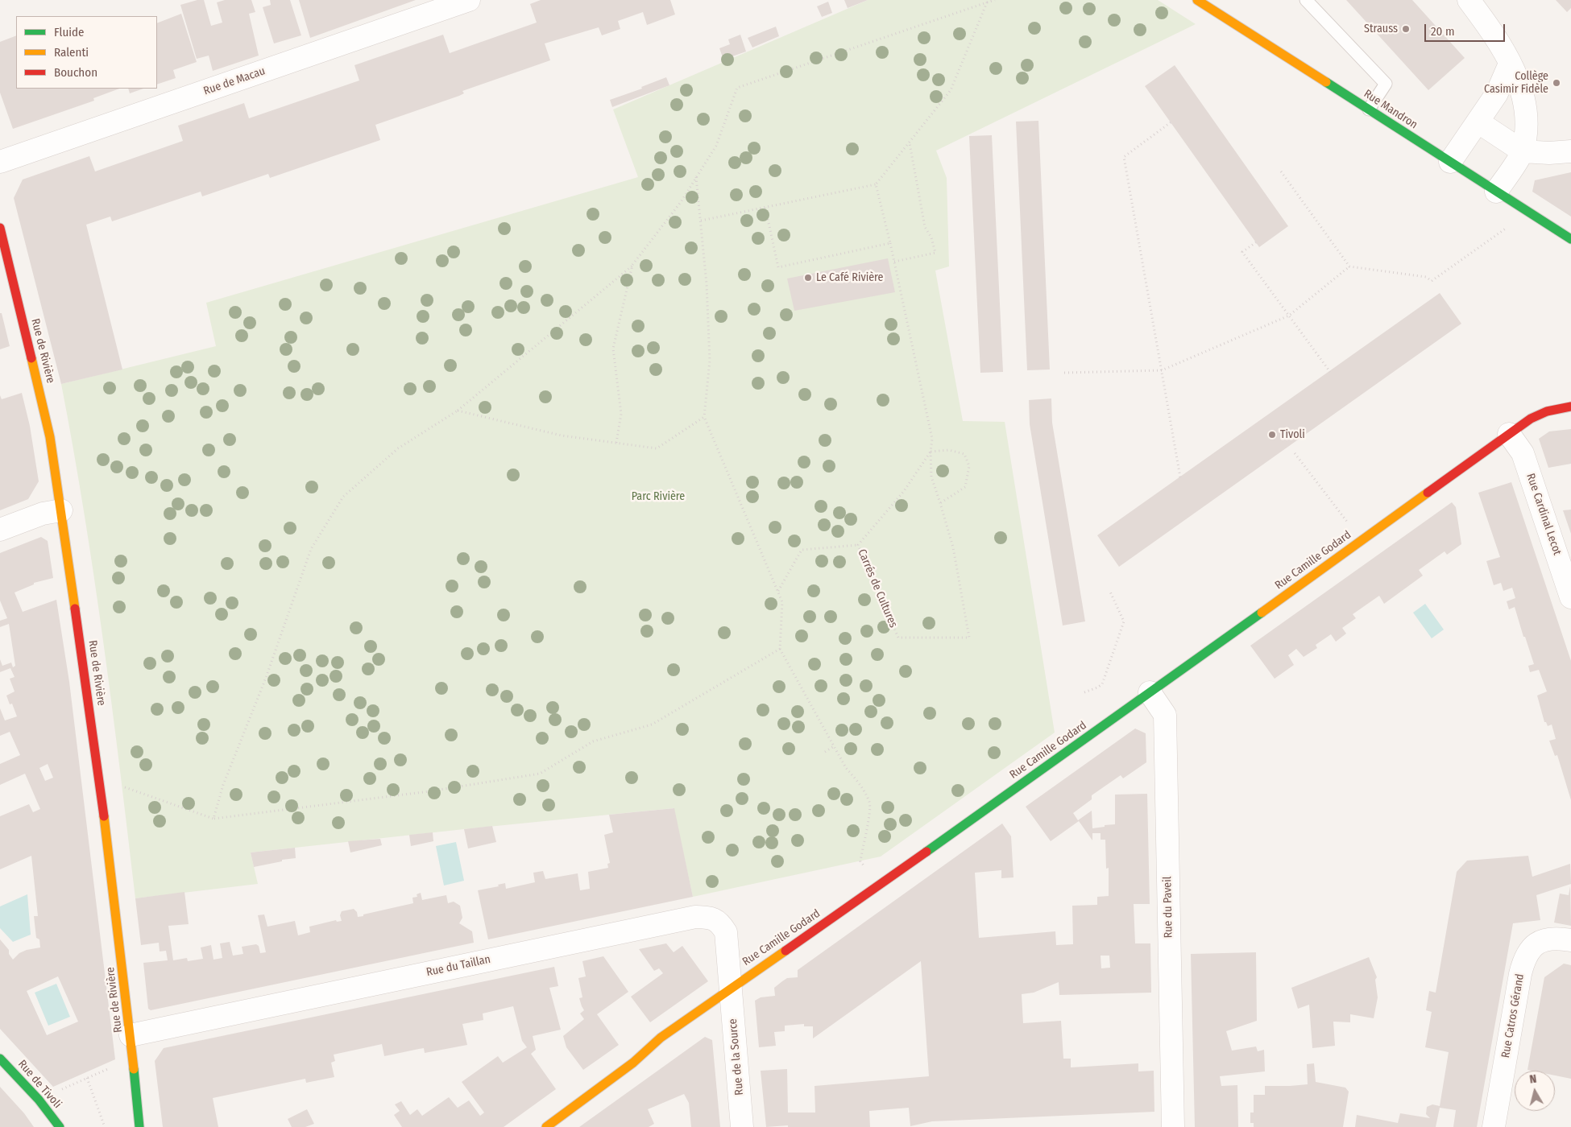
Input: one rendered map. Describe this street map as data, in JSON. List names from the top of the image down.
{
  "streets": {
    "street": [
      "Rue de Macau",
      "Rue Mandron",
      "Rue de Rivière",
      "Rue Cardinal Lecot",
      "Rue Camille Godard",
      "Rue du Paveil",
      "Rue du Taillan",
      "Rue Catros Gérand",
      "Rue de la Source",
      "Rue de Tivoli"
    ],
    "path": ["Carrés de Cultures"]
  },
  "crossings": [
    ["Rue de Rivière", "Rue du Taillan"],
    ["Rue Cardinal Lecot", "Rue Camille Godard"],
    ["Rue Camille Godard", "Rue du Paveil"],
    ["Rue Camille Godard", "Rue du Taillan"],
    ["Rue Camille Godard", "Rue de la Source"],
    ["Rue du Taillan", "Rue de la Source"]
  ],
  "parks": ["Parc Rivière"],
  "places": [
    "Strauss",
    "Collège Casimir Fidèle",
    "Le Café Rivière",
    "Tivoli"
  ],
  "legend": ["Fluide", "Ralenti", "Bouchon"],
  "scale_bar": "20 m",
  "north": "top"
}
